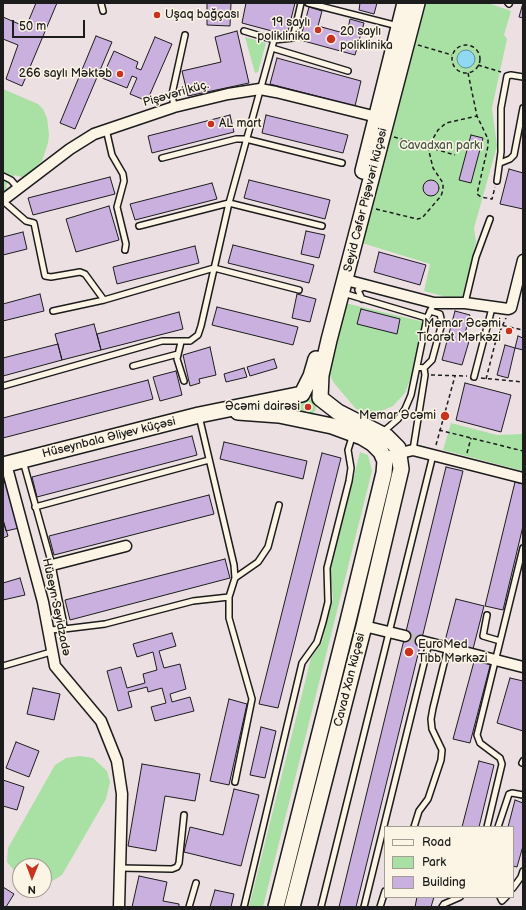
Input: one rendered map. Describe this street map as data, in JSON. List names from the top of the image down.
{
  "streets": {
    "street": [
      "Pişəvəri küç.",
      "Seyid Cəfər Pişəvəri küçəsi",
      "Hüseynbala Əliyev küçəsi",
      "Hüseyn Seyidzadə",
      "Cavad Xan küçəsi"
    ]
  },
  "crossings": [
    ["Pişəvəri küç.", "Seyid Cəfər Pişəvəri küçəsi"],
    ["Hüseynbala Əliyev küçəsi", "Hüseyn Seyidzadə"]
  ],
  "parks": ["Cavadxan parkı"],
  "places": [
    "Uşaq bağçası",
    "19 saylı poliklinika",
    "20 saylı poliklinika",
    "266 saylı Məktəb",
    "AL mart",
    "Memar Əcəmi Ticarət Mərkəzi",
    "Əcəmi dairəsi",
    "Memar Əcəmi",
    "EuroMed Tibb Mərkəzi"
  ],
  "legend": ["Road", "Park", "Building"],
  "scale_bar": "50 m",
  "north": "bottom"
}
